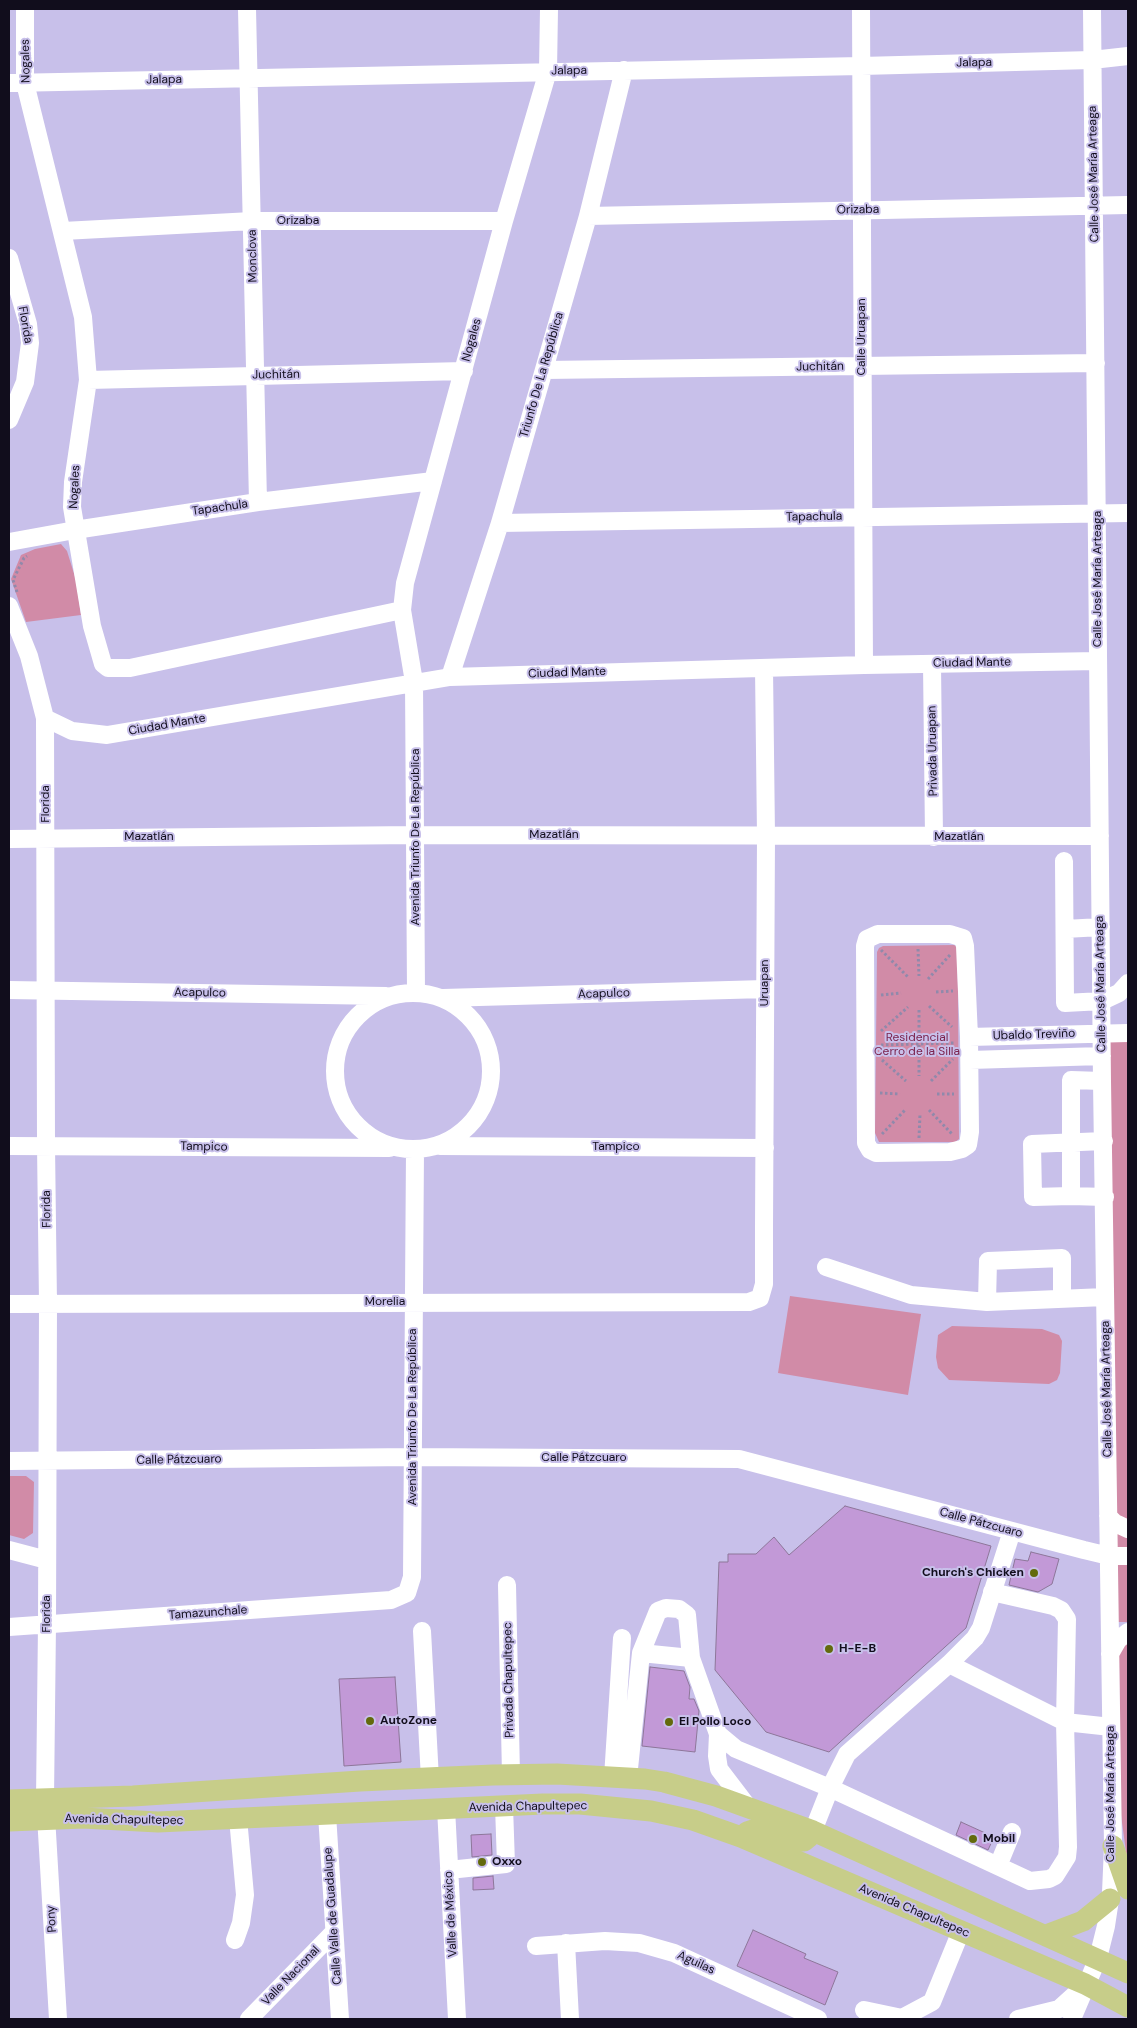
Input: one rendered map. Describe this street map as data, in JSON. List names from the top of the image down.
{
  "streets": {
    "main road": ["Avenida Chapultepec"],
    "street": [
      "Nogales",
      "Jalapa",
      "Calle José María Arteaga",
      "Orizaba",
      "Monclova",
      "Florida",
      "Calle Uruapan",
      "Juchitán",
      "Triunfo De La República",
      "Tapachula",
      "Ciudad Mante",
      "Privada Uruapan",
      "Mazatlán",
      "Avenida Triunfo De La República",
      "Uruapan",
      "Acapulco",
      "Ubaldo Treviño",
      "Tampico",
      "Morelia",
      "Calle Pátzcuaro",
      "Tamazunchale",
      "Privada Chapultepec",
      "Valle de México",
      "Calle Valle de Guadalupe",
      "Pony",
      "Aguilas",
      "Valle Nacional"
    ]
  },
  "crossings": [
    ["Nogales", "Jalapa"],
    ["Nogales", "Orizaba"],
    ["Nogales", "Juchitán"],
    ["Nogales", "Tapachula"],
    ["Nogales", "Ciudad Mante"],
    ["Nogales", "Avenida Triunfo De La República"],
    ["Jalapa", "Calle José María Arteaga"],
    ["Jalapa", "Monclova"],
    ["Jalapa", "Calle Uruapan"],
    ["Jalapa", "Triunfo De La República"],
    ["Calle José María Arteaga", "Orizaba"],
    ["Calle José María Arteaga", "Juchitán"],
    ["Calle José María Arteaga", "Tapachula"],
    ["Calle José María Arteaga", "Ciudad Mante"],
    ["Calle José María Arteaga", "Mazatlán"],
    ["Calle José María Arteaga", "Ubaldo Treviño"],
    ["Calle José María Arteaga", "Calle Pátzcuaro"],
    ["Orizaba", "Monclova"],
    ["Orizaba", "Calle Uruapan"],
    ["Orizaba", "Triunfo De La República"],
    ["Monclova", "Juchitán"],
    ["Monclova", "Tapachula"],
    ["Florida", "Ciudad Mante"],
    ["Florida", "Mazatlán"],
    ["Florida", "Acapulco"],
    ["Florida", "Tampico"],
    ["Florida", "Morelia"],
    ["Florida", "Calle Pátzcuaro"],
    ["Florida", "Tamazunchale"],
    ["Florida", "Avenida Chapultepec"],
    ["Florida", "Pony"],
    ["Calle Uruapan", "Juchitán"],
    ["Calle Uruapan", "Tapachula"],
    ["Calle Uruapan", "Ciudad Mante"],
    ["Juchitán", "Triunfo De La República"],
    ["Triunfo De La República", "Tapachula"],
    ["Triunfo De La República", "Ciudad Mante"],
    ["Ciudad Mante", "Privada Uruapan"],
    ["Ciudad Mante", "Avenida Triunfo De La República"],
    ["Ciudad Mante", "Uruapan"],
    ["Privada Uruapan", "Mazatlán"],
    ["Mazatlán", "Avenida Triunfo De La República"],
    ["Mazatlán", "Uruapan"],
    ["Avenida Triunfo De La República", "Acapulco"],
    ["Avenida Triunfo De La República", "Tampico"],
    ["Avenida Triunfo De La República", "Morelia"],
    ["Avenida Triunfo De La República", "Calle Pátzcuaro"],
    ["Avenida Triunfo De La República", "Tamazunchale"],
    ["Uruapan", "Acapulco"],
    ["Uruapan", "Tampico"],
    ["Uruapan", "Morelia"],
    ["Acapulco", "Tampico"],
    ["Privada Chapultepec", "Avenida Chapultepec"],
    ["Avenida Chapultepec", "Valle de México"],
    ["Avenida Chapultepec", "Calle Valle de Guadalupe"],
    ["Avenida Chapultepec", "Pony"],
    ["Calle Valle de Guadalupe", "Valle Nacional"]
  ],
  "parks": ["Residencial Cerro de la Silla"],
  "places": [
    "Church's Chicken",
    "H-E-B",
    "AutoZone",
    "El Pollo Loco",
    "Mobil",
    "Oxxo"
  ]
}
